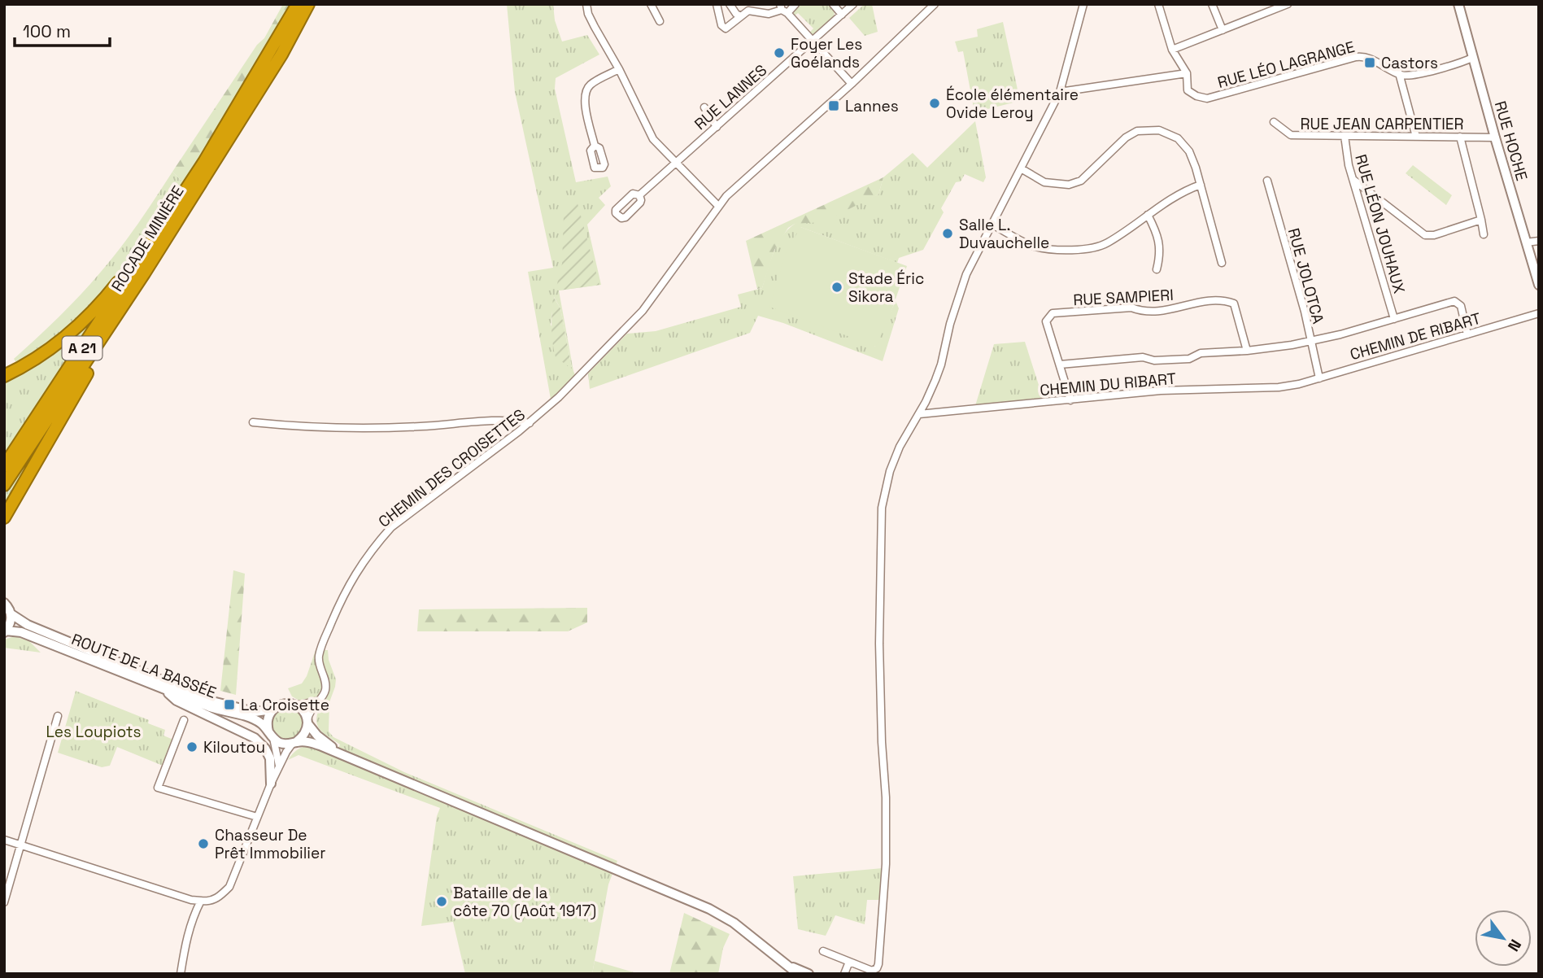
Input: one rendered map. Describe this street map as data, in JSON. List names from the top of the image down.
{
  "streets": {
    "highway": ["ROCADE MINIÈRE", "A 21"],
    "main road": ["RUE HOCHE", "ROUTE DE LA BASSÉE"],
    "street": [
      "RUE LÉO LAGRANGE",
      "RUE LANNES",
      "RUE JEAN CARPENTIER",
      "RUE LÉON JOUHAUX",
      "RUE JOLOTCA",
      "RUE SAMPIERI",
      "CHEMIN DE RIBART",
      "CHEMIN DU RIBART",
      "CHEMIN DES CROISETTES"
    ]
  },
  "crossings": [
    ["RUE JEAN CARPENTIER", "RUE HOCHE"],
    ["RUE JEAN CARPENTIER", "RUE LÉON JOUHAUX"],
    ["RUE JOLOTCA", "CHEMIN DE RIBART"],
    ["RUE SAMPIERI", "CHEMIN DU RIBART"],
    ["CHEMIN DE RIBART", "CHEMIN DU RIBART"],
    ["CHEMIN DES CROISETTES", "ROUTE DE LA BASSÉE"]
  ],
  "parks": ["Les Loupiots"],
  "places": {
    "other": [
      "Foyer Les Goélands",
      "École élémentaire Ovide Leroy",
      "Salle L. Duvauchelle",
      "Stade Éric Sikora",
      "Kiloutou",
      "Chasseur De Prêt Immobilier",
      "Bataille de la côte 70 (Août 1917)"
    ],
    "transit": ["Castors", "Lannes", "La Croisette"]
  },
  "scale_bar": "100 m",
  "north": "bottom right"
}
